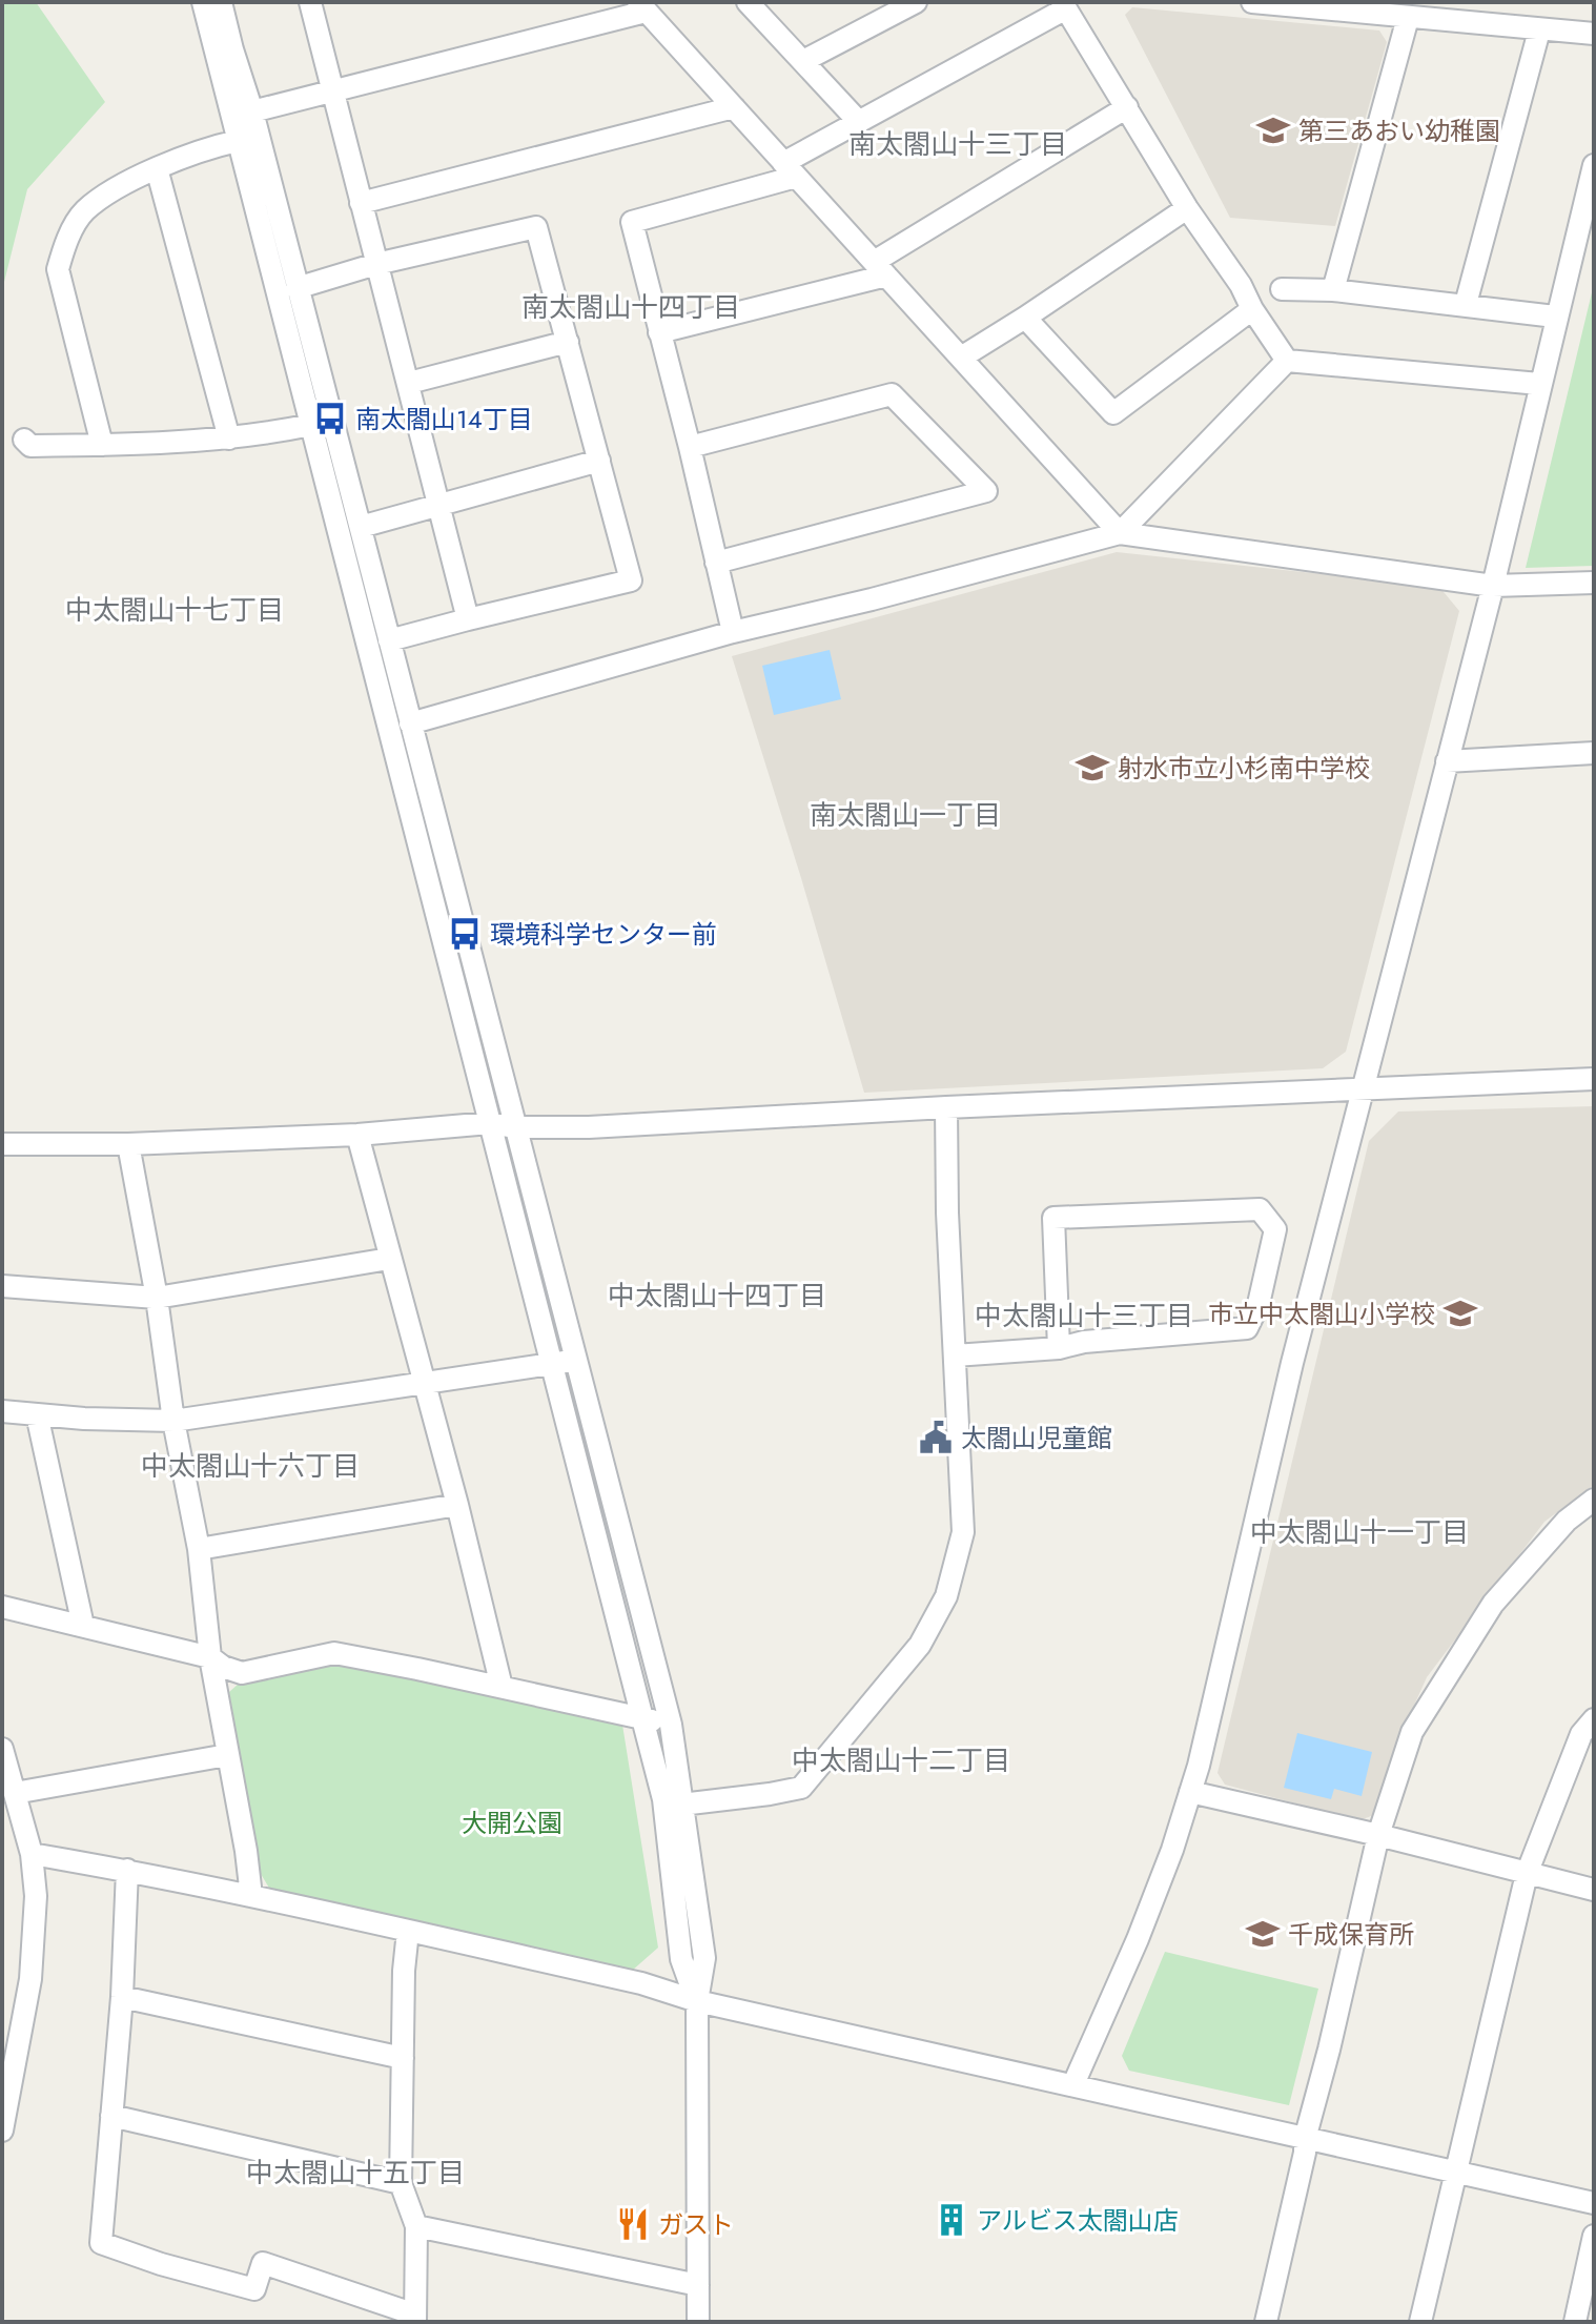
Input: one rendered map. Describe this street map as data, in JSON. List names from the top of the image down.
{
  "districts": [
    "南太閤山十三丁目",
    "南太閤山十四丁目",
    "中太閤山十七丁目",
    "南太閤山一丁目",
    "中太閤山十四丁目",
    "中太閤山十三丁目",
    "中太閤山十六丁目",
    "中太閤山十一丁目",
    "中太閤山十二丁目",
    "中太閤山十五丁目"
  ],
  "parks": ["大開公園"],
  "places": {
    "school or university": [
      "第三あおい幼稚園",
      "射水市立小杉南中学校",
      "市立中太閤山小学校",
      "千成保育所"
    ],
    "bus stop": ["南太閤山14丁目", "環境科学センター前"],
    "public building": ["太閤山児童館"],
    "building": ["アルビス太閤山店"],
    "restaurant": ["ガスト"]
  }
}
